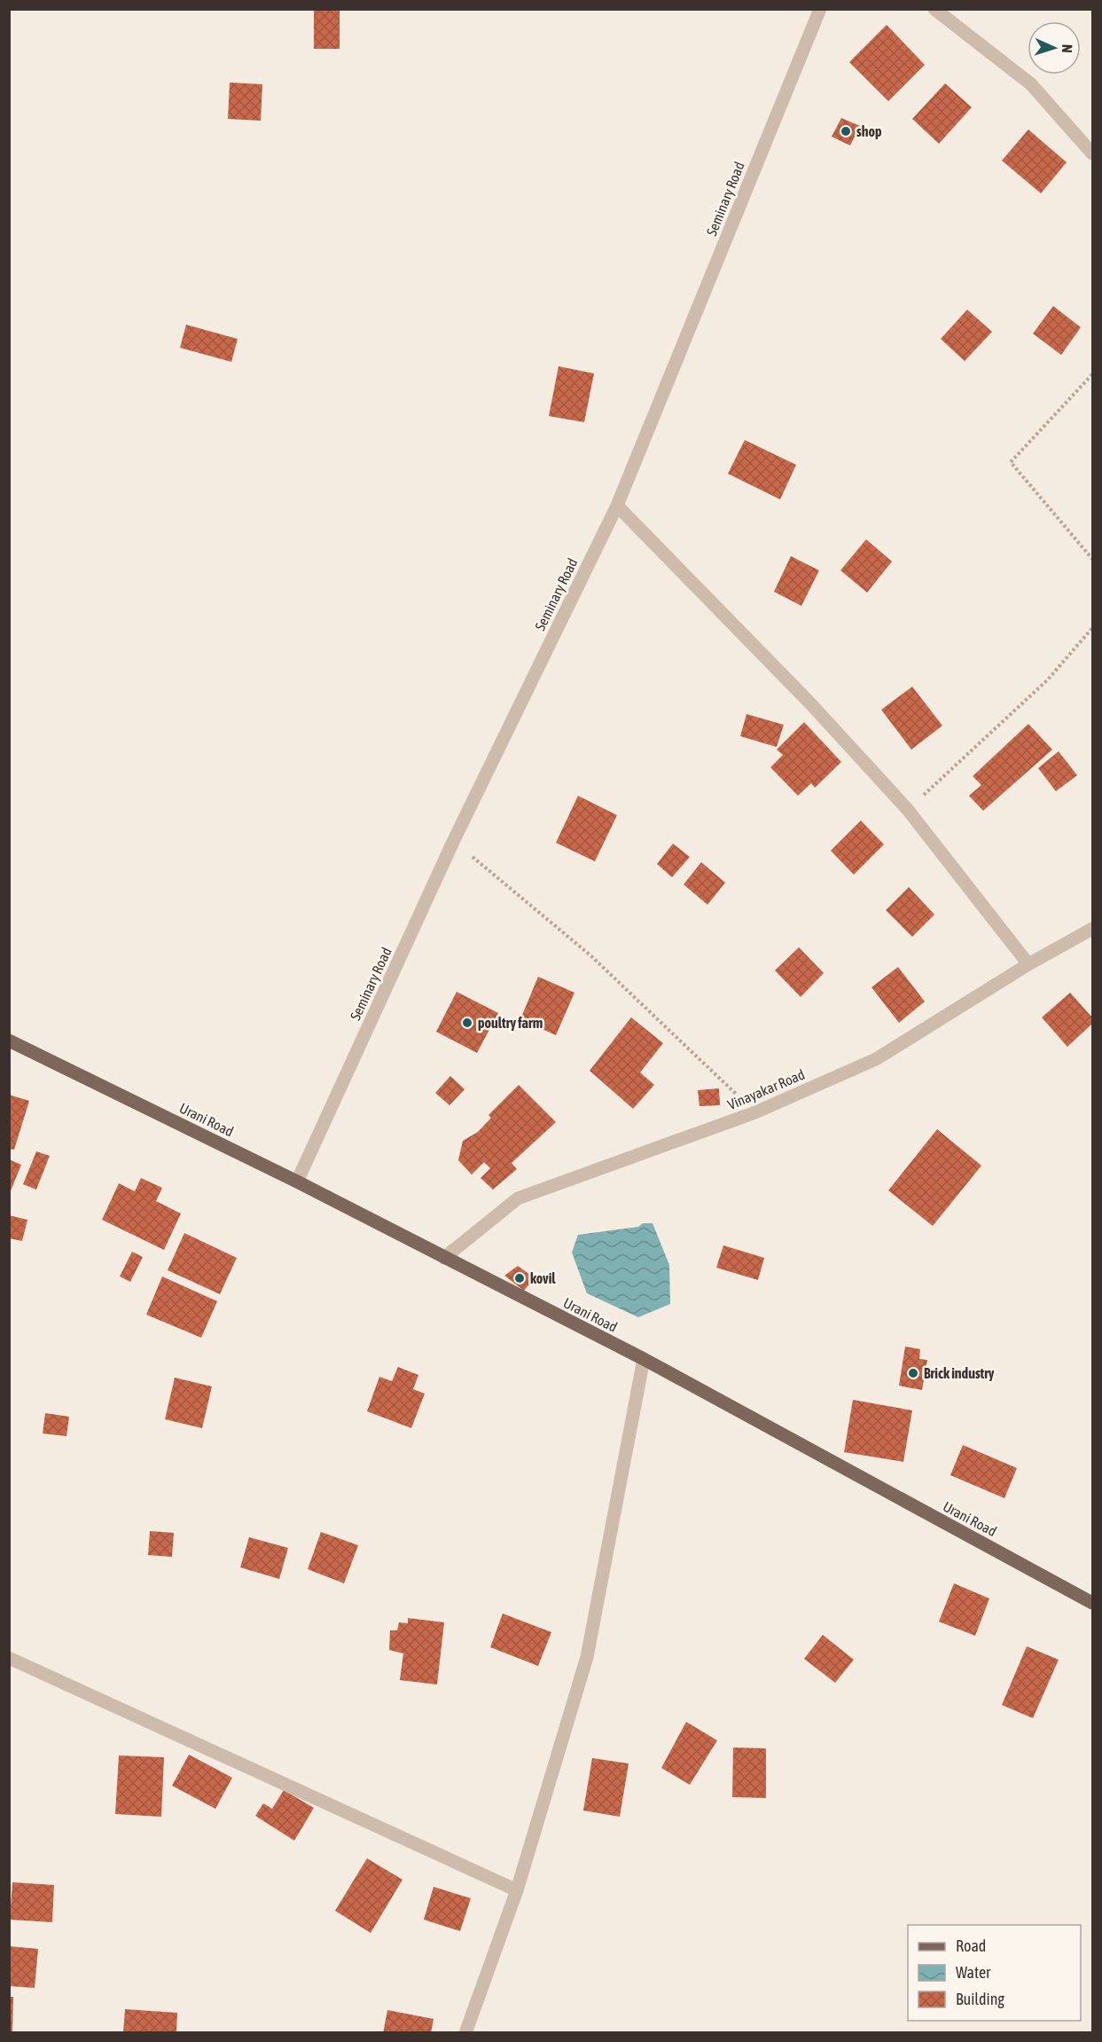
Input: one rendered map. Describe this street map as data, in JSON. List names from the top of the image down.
{
  "streets": {
    "main road": ["Urani Road"],
    "street": ["Seminary Road", "Vinayakar Road"]
  },
  "crossings": [
    ["Seminary Road", "Urani Road"],
    ["Vinayakar Road", "Urani Road"]
  ],
  "places": [
    "shop",
    "poultry farm",
    "kovil",
    "Brick industry"
  ],
  "legend": ["Road", "Water", "Building"],
  "north": "right"
}
